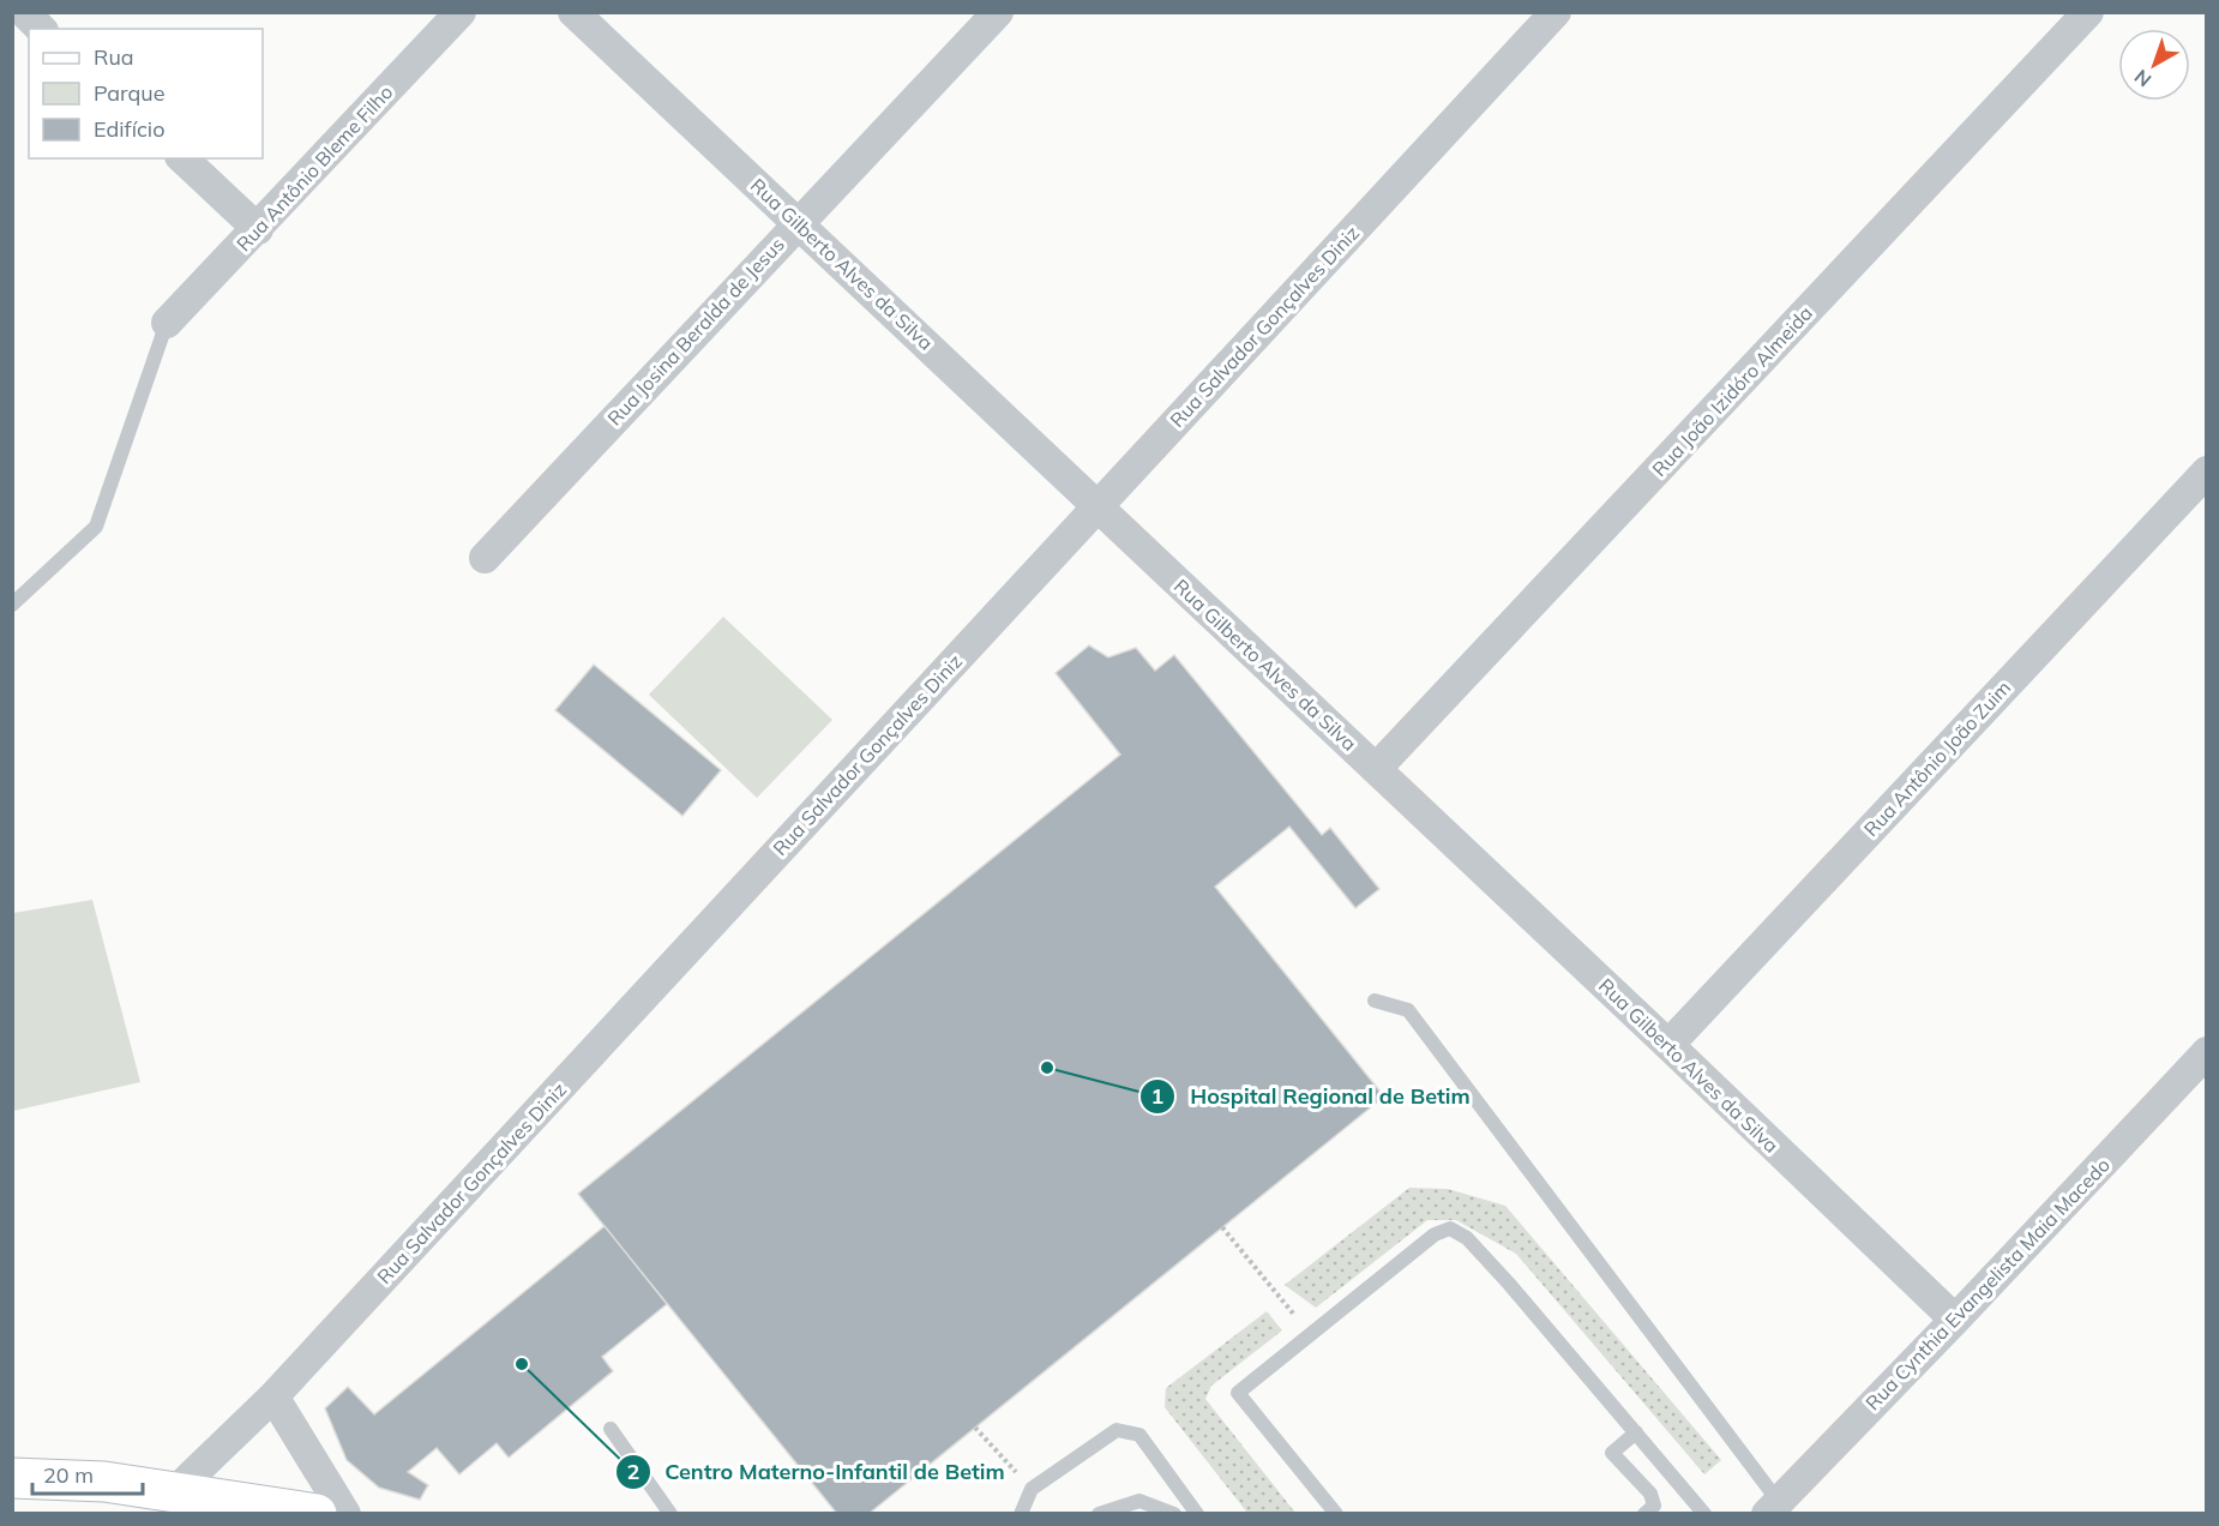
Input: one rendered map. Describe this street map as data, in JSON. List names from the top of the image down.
{
  "streets": {
    "street": [
      "Rua Antônio Bleme Filho",
      "Rua Gilberto Alves da Silva",
      "Rua Salvador Gonçalves Diniz",
      "Rua Josina Beralda de Jesus",
      "Rua João Izidóro Almeida",
      "Rua Antônio João Zuim",
      "Rua Cynthia Evangelista Maia Macedo"
    ]
  },
  "crossings": [
    ["Rua Gilberto Alves da Silva", "Rua Salvador Gonçalves Diniz"],
    ["Rua Gilberto Alves da Silva", "Rua Josina Beralda de Jesus"],
    ["Rua Gilberto Alves da Silva", "Rua João Izidóro Almeida"],
    ["Rua Gilberto Alves da Silva", "Rua Antônio João Zuim"],
    ["Rua Gilberto Alves da Silva", "Rua Cynthia Evangelista Maia Macedo"]
  ],
  "places": ["Hospital Regional de Betim", "Centro Materno-Infantil de Betim"],
  "legend": ["Rua", "Parque", "Edifício"],
  "scale_bar": "20 m",
  "north": "bottom left"
}
